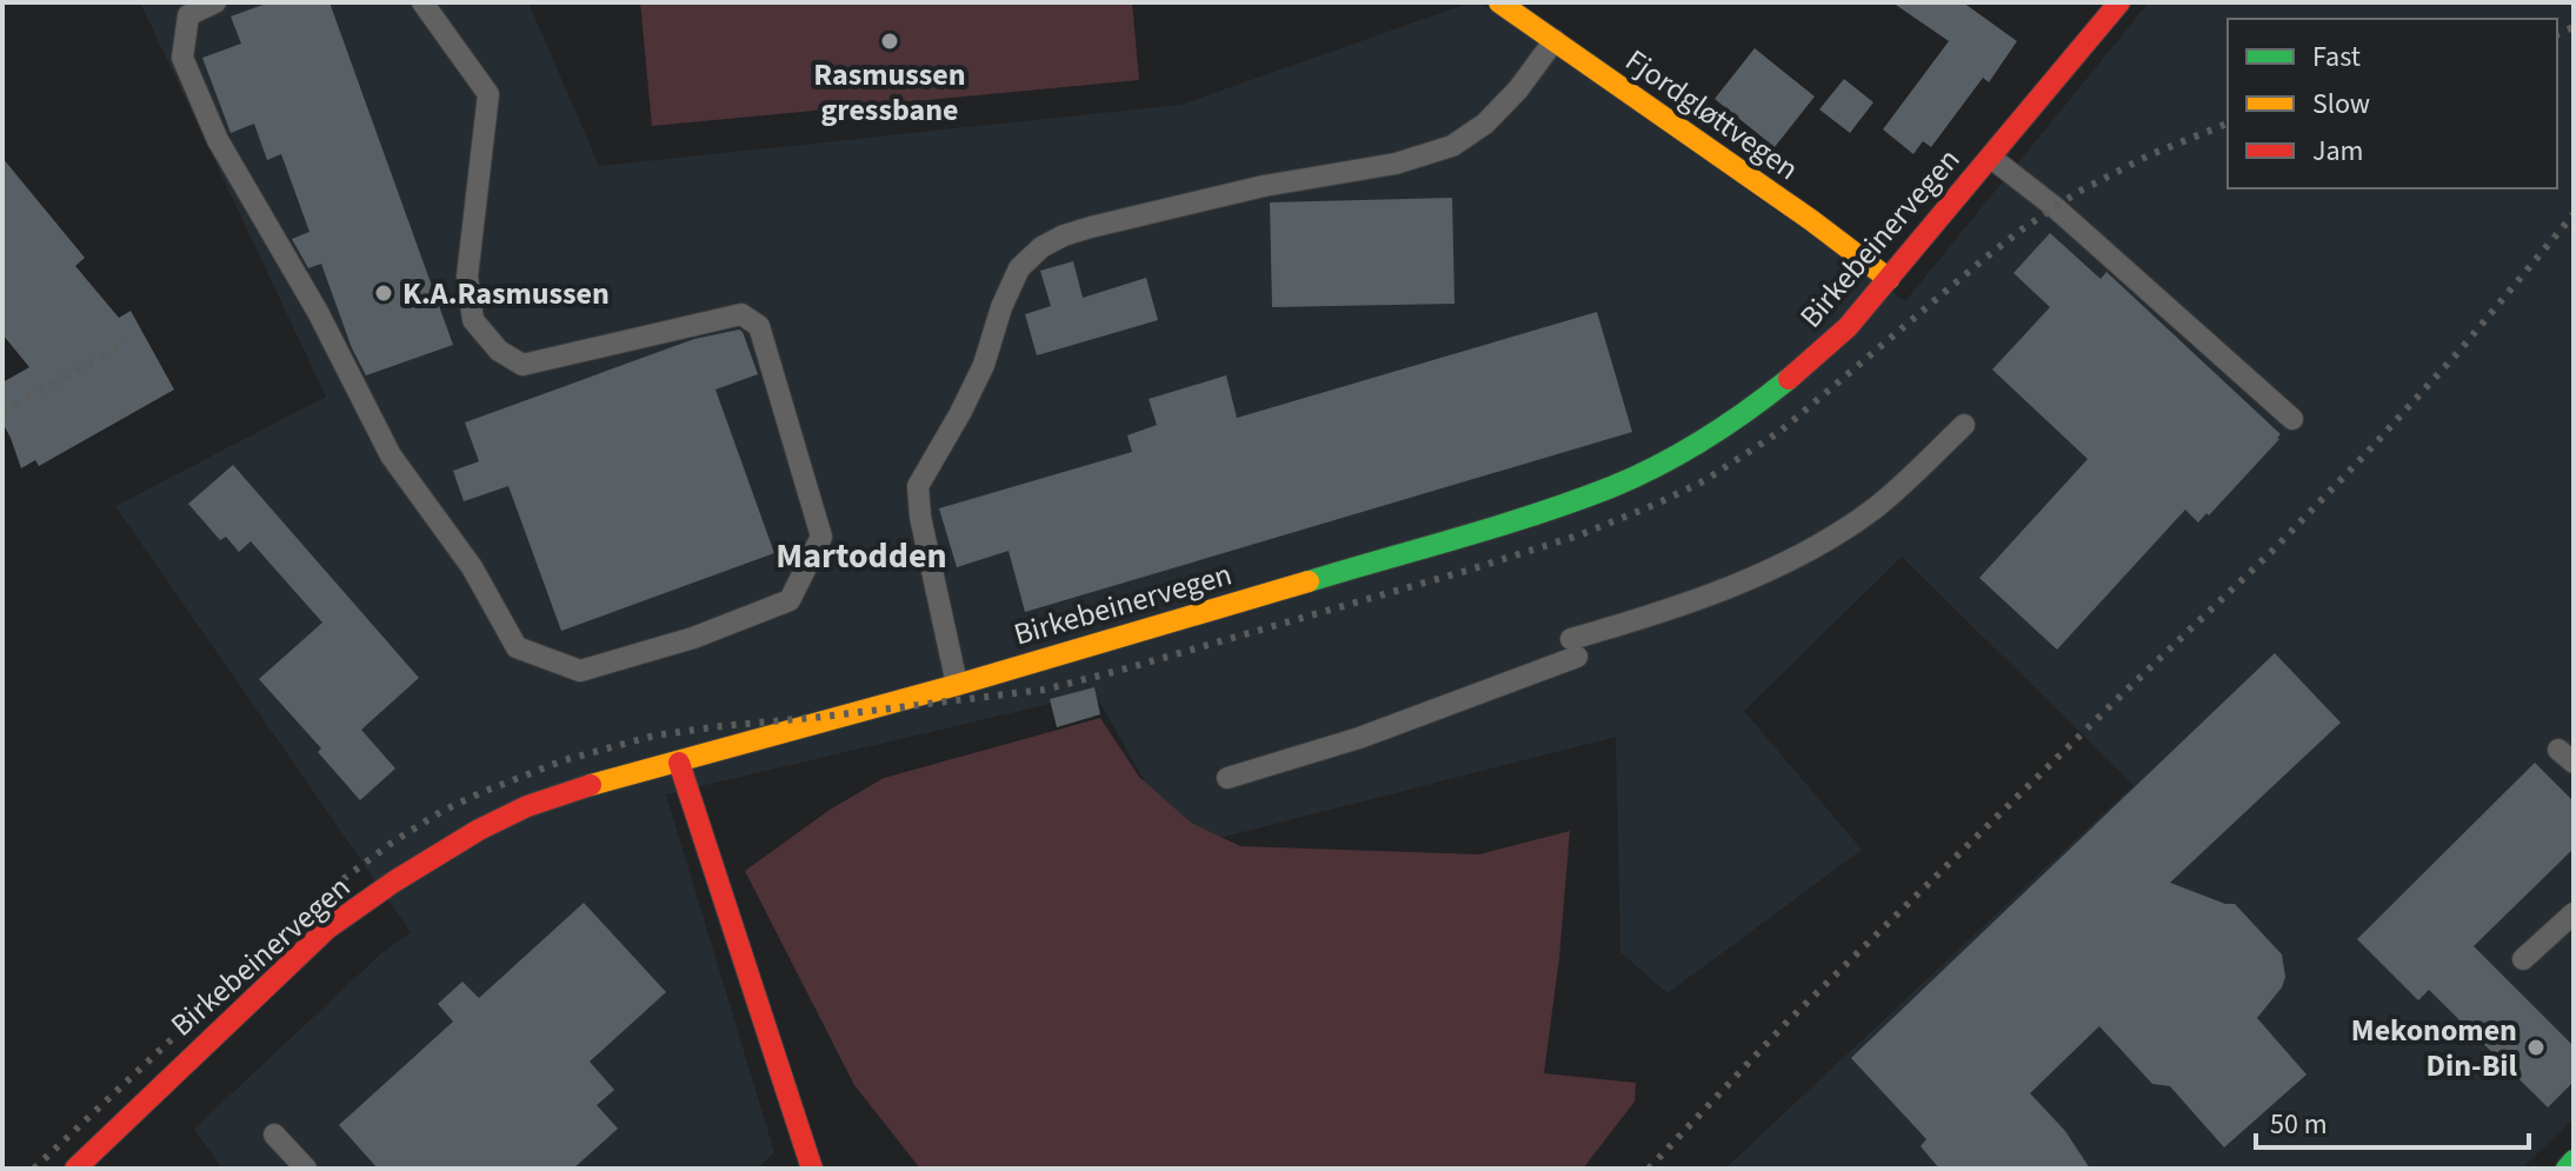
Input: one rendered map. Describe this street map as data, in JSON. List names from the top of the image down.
{
  "streets": {
    "street": ["Fjordgløttvegen", "Birkebeinervegen"]
  },
  "crossings": [
    ["Fjordgløttvegen", "Birkebeinervegen"]
  ],
  "districts": ["Martodden"],
  "places": ["Rasmussen gressbane", "K.A.Rasmussen", "Mekonomen Din-Bil"],
  "legend": ["Fast", "Slow", "Jam"],
  "scale_bar": "50 m"
}
